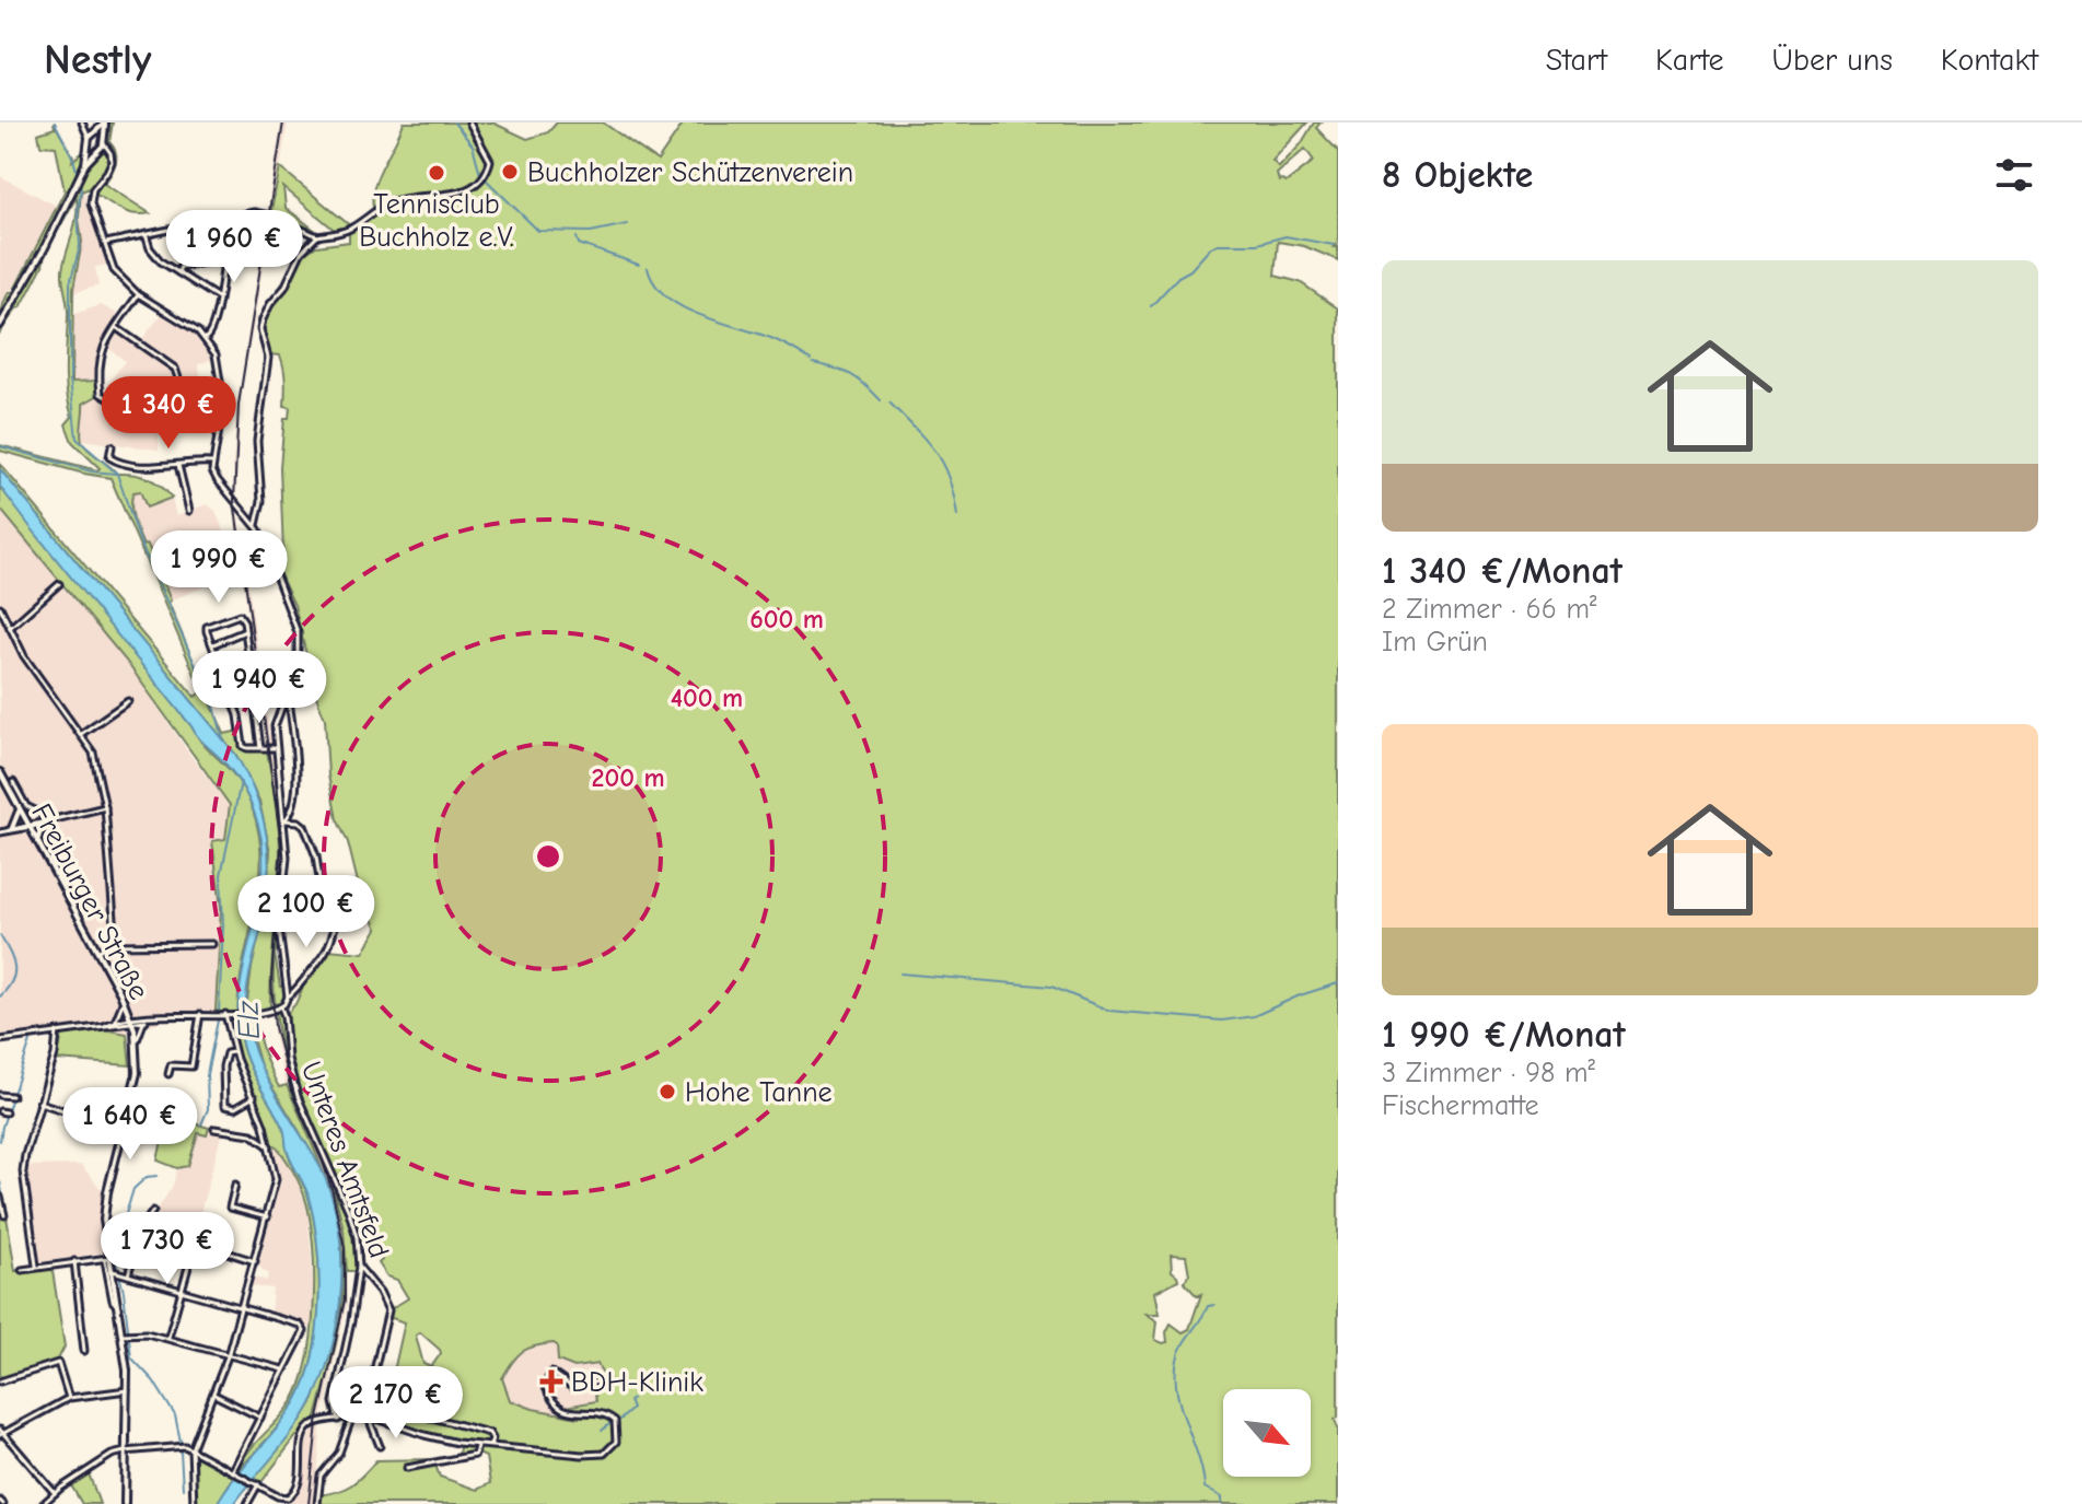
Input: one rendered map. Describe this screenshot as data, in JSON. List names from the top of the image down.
{
  "streets": {
    "street": ["Freiburger Straße", "Unteres Amtsfeld"]
  },
  "water": ["Elz"],
  "places": {
    "other": ["Buchholzer Schützenverein", "Tennisclub Buchholz e.V.", "Hohe Tanne"],
    "health": ["BDH-Klinik"]
  },
  "north": "bottom right",
  "page": {
    "header": "Nestly",
    "nav": [
      "Start",
      "Karte",
      "Über uns",
      "Kontakt"
    ],
    "heading": "8 Objekte",
    "price": [
      "1 960 €",
      "1 340 €",
      "1 990 €",
      "1 940 €",
      "2 100 €",
      "1 640 €",
      "1 730 €",
      "2 170 €"
    ],
    "list": [
      {
        "name": "1 340 €/Monat",
        "note": "2 Zimmer · 66 m² · Im Grün"
      },
      {
        "name": "1 990 €/Monat",
        "note": "3 Zimmer · 98 m² · Fischermatte"
      }
    ]
  },
  "rings": ["600 m", "400 m", "200 m"]
}
